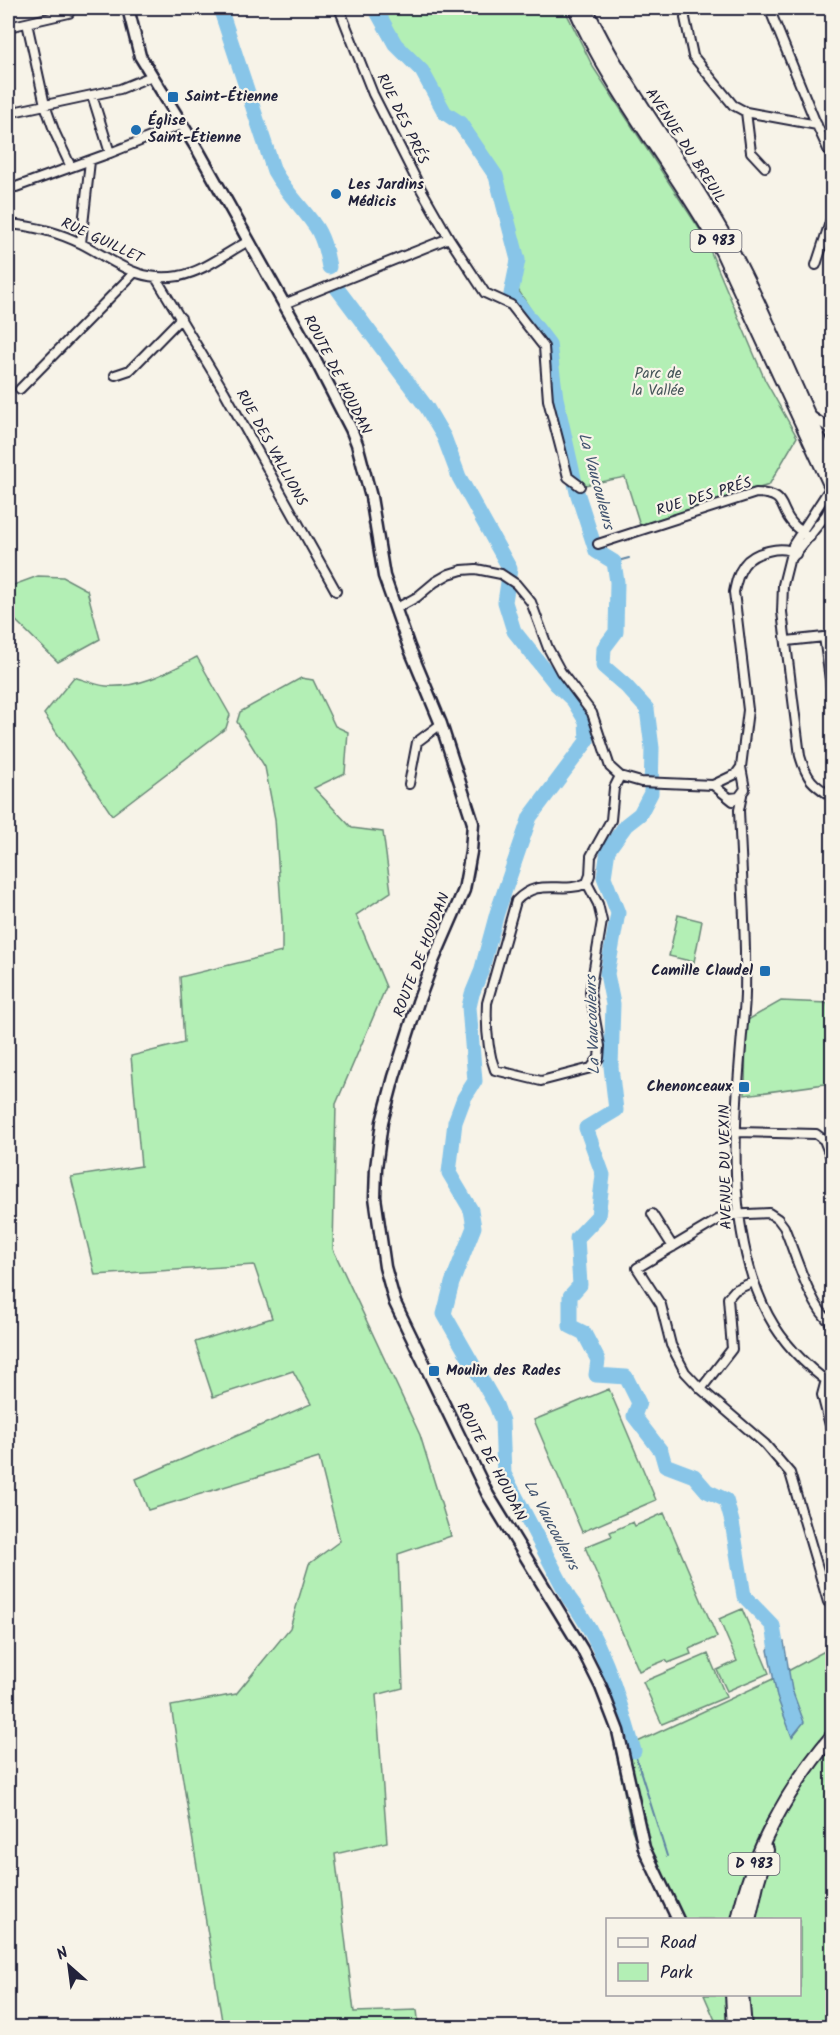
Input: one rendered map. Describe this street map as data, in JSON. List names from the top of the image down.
{
  "streets": {
    "main road": ["AVENUE DU BREUIL", "D 983"],
    "street": [
      "RUE DES PRÉS",
      "RUE GUILLET",
      "ROUTE DE HOUDAN",
      "RUE DES VALLIONS",
      "AVENUE DU VEXIN"
    ]
  },
  "crossings": [
    ["RUE GUILLET", "ROUTE DE HOUDAN"],
    ["RUE GUILLET", "RUE DES VALLIONS"]
  ],
  "water": ["La Vaucouleurs"],
  "parks": ["Parc de la Vallée"],
  "places": {
    "transit": [
      "Saint-Étienne",
      "Camille Claudel",
      "Chenonceaux",
      "Moulin des Rades"
    ],
    "other": ["Église Saint-Étienne", "Les Jardins Médicis"]
  },
  "legend": ["Road", "Park"],
  "north": "top left"
}
